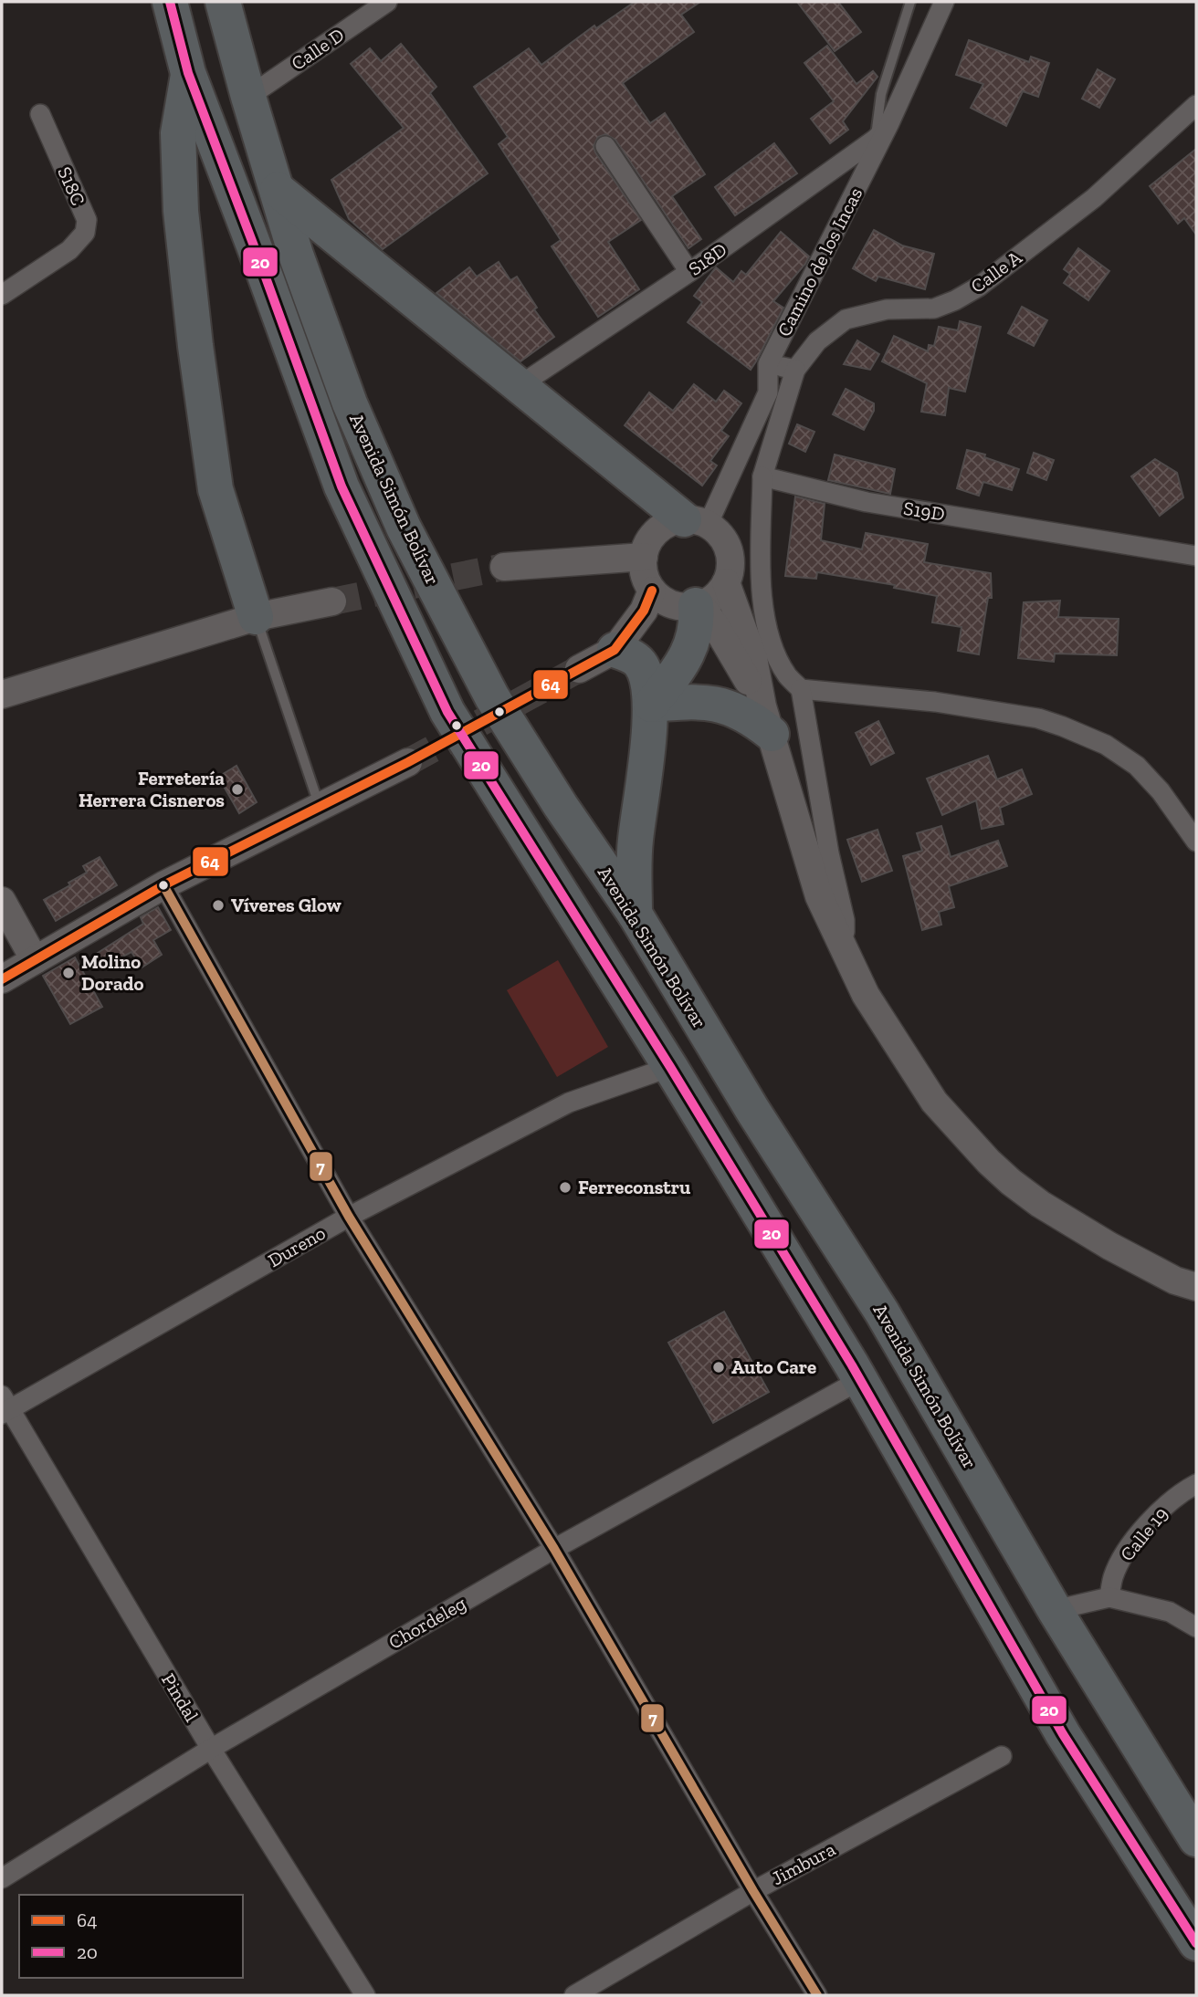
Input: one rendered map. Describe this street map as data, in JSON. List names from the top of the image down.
{
  "streets": {
    "highway": ["Avenida Simón Bolívar"],
    "street": [
      "Calle D",
      "S18C",
      "S18D",
      "Camino de los Incas",
      "Calle A",
      "S19D",
      "Dureno",
      "Calle 19",
      "Chordeleg",
      "Pindal",
      "Jimbura"
    ]
  },
  "crossings": [
    ["Calle D", "Avenida Simón Bolívar"],
    ["S18D", "Camino de los Incas"],
    ["Avenida Simón Bolívar", "Dureno"],
    ["Avenida Simón Bolívar", "Chordeleg"],
    ["Dureno", "Pindal"],
    ["Chordeleg", "Pindal"]
  ],
  "places": [
    "Ferretería Herrera Cisneros",
    "Víveres Glow",
    "Molino Dorado",
    "Ferreconstru",
    "Auto Care"
  ],
  "lines": ["transit line 20", "transit line 64", "transit line 7"],
  "legend": ["64", "20"]
}
